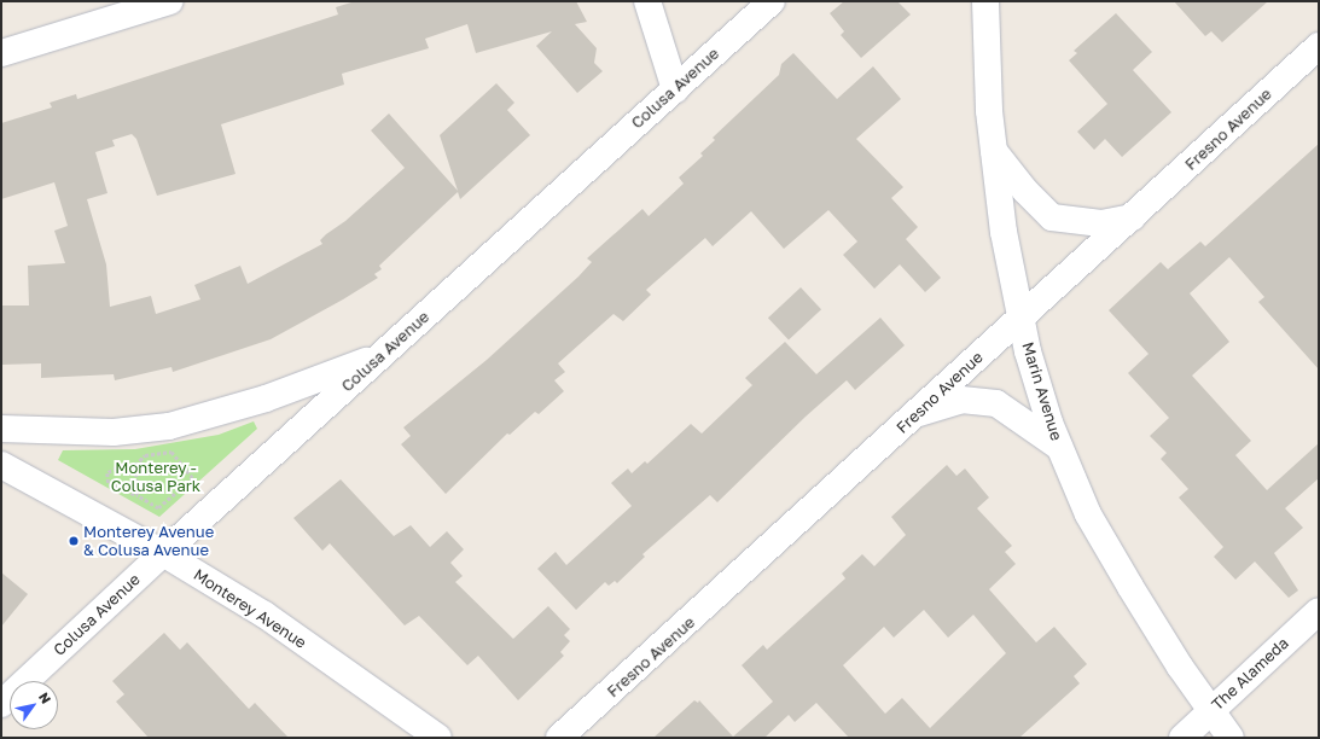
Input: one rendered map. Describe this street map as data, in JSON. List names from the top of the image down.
{
  "streets": {
    "street": [
      "Colusa Avenue",
      "Fresno Avenue",
      "Marin Avenue",
      "Monterey Avenue",
      "The Alameda"
    ]
  },
  "crossings": [
    ["Colusa Avenue", "Monterey Avenue"],
    ["Fresno Avenue", "Marin Avenue"],
    ["Marin Avenue", "The Alameda"]
  ],
  "parks": ["Monterey - Colusa Park"],
  "places": ["Monterey Avenue & Colusa Avenue"],
  "north": "top right"
}
